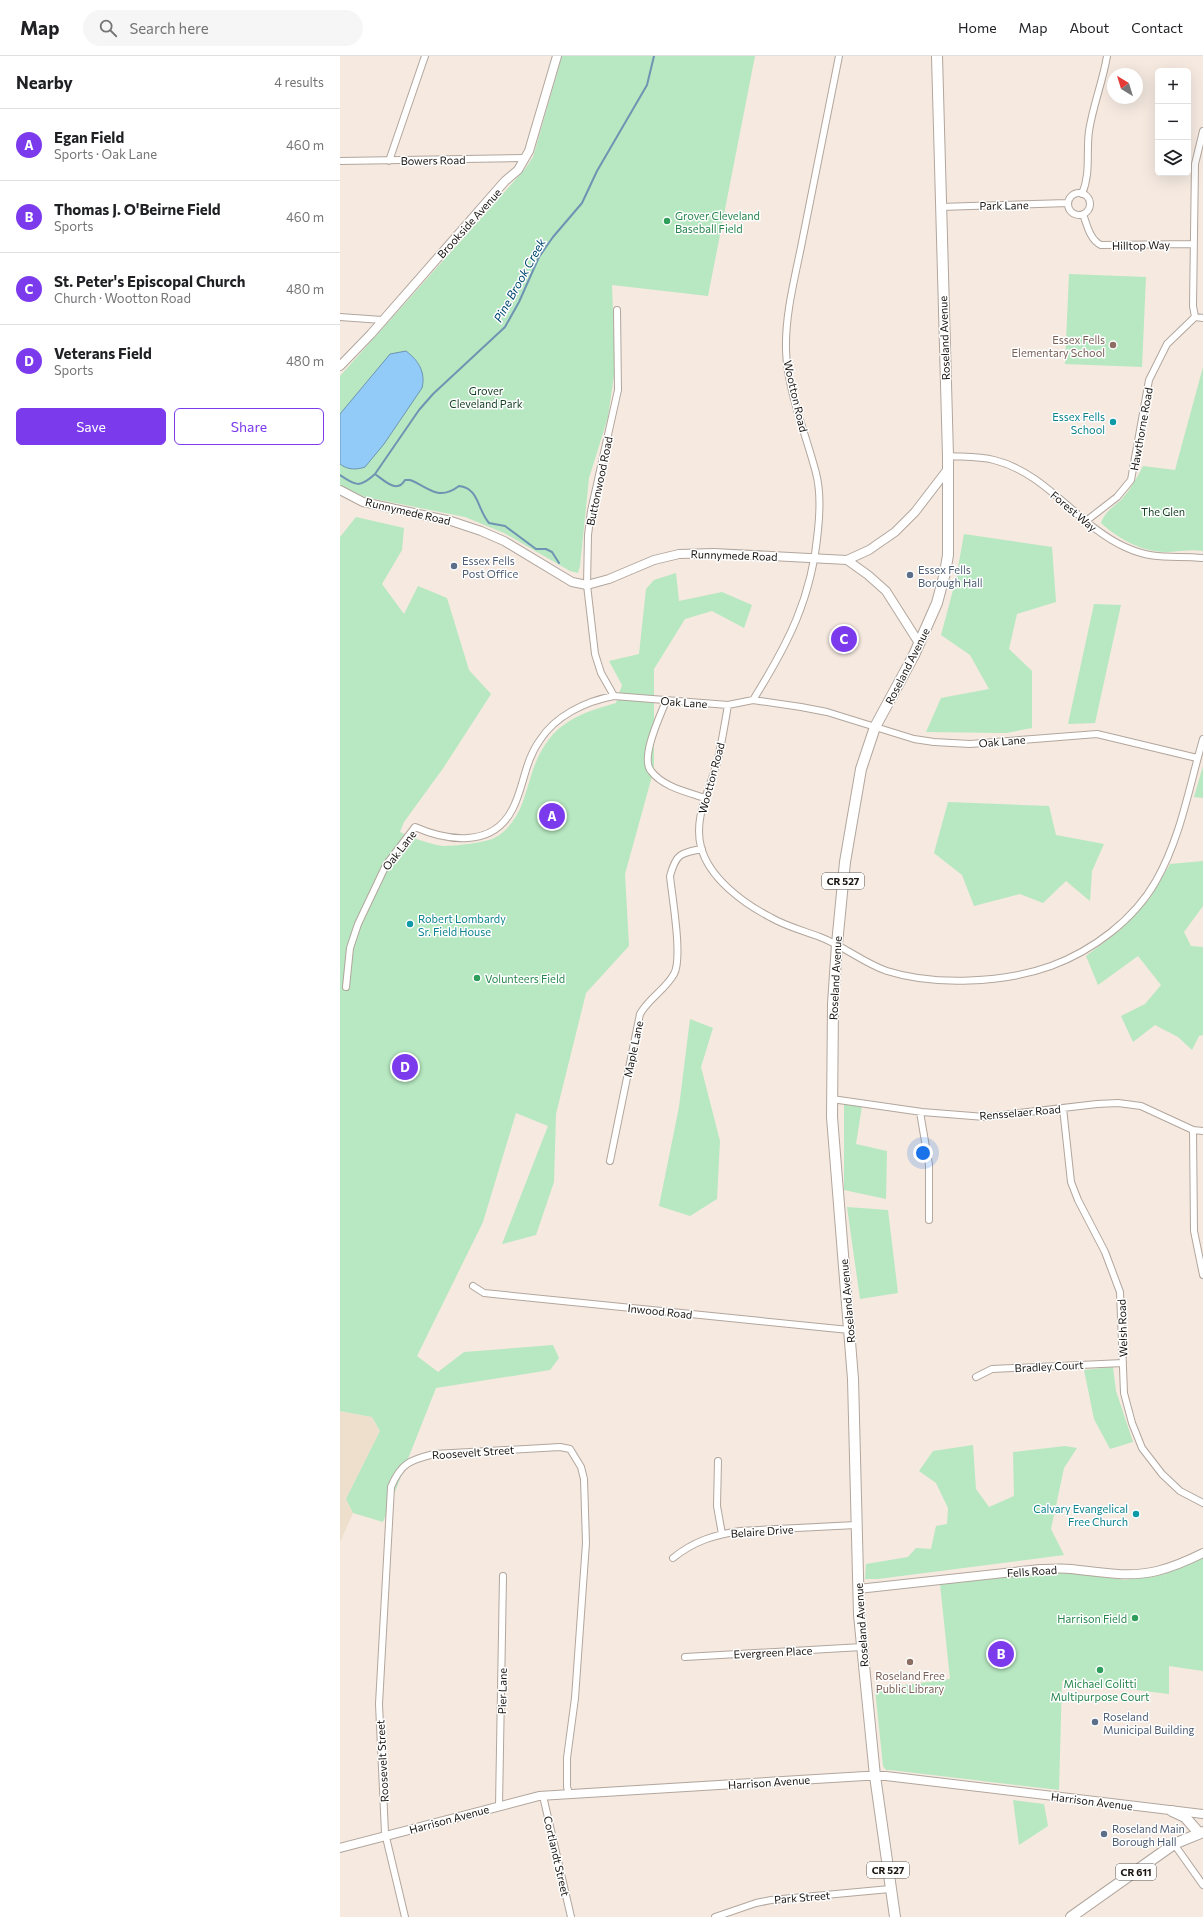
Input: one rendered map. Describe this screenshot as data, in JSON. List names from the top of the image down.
{
  "streets": {
    "main road": ["Roseland Avenue", "CR 527", "CR 611"],
    "street": [
      "Bowers Road",
      "Park Lane",
      "Brookside Avenue",
      "Hilltop Way",
      "Wootton Road",
      "Hawthorne Road",
      "Buttonwood Road",
      "Runnymede Road",
      "Forest Way",
      "Oak Lane",
      "Maple Lane",
      "Rensselaer Road",
      "Inwood Road",
      "Welsh Road",
      "Bradley Court",
      "Roosevelt Street",
      "Belaire Drive",
      "Fells Road",
      "Evergreen Place",
      "Pier Lane",
      "Harrison Avenue",
      "Cortlandt Street",
      "Park Street"
    ]
  },
  "crossings": [
    ["Bowers Road", "Brookside Avenue"],
    ["Park Lane", "Hilltop Way"],
    ["Park Lane", "Roseland Avenue"],
    ["Roseland Avenue", "Wootton Road"],
    ["Roseland Avenue", "Runnymede Road"],
    ["Roseland Avenue", "Forest Way"],
    ["Roseland Avenue", "Oak Lane"],
    ["Roseland Avenue", "Rensselaer Road"],
    ["Roseland Avenue", "Inwood Road"],
    ["Roseland Avenue", "Belaire Drive"],
    ["Roseland Avenue", "Fells Road"],
    ["Roseland Avenue", "Evergreen Place"],
    ["Roseland Avenue", "Harrison Avenue"],
    ["Roseland Avenue", "Park Street"],
    ["Wootton Road", "Runnymede Road"],
    ["Wootton Road", "Oak Lane"],
    ["Wootton Road", "Maple Lane"],
    ["Hawthorne Road", "Forest Way"],
    ["Buttonwood Road", "Runnymede Road"],
    ["Buttonwood Road", "Oak Lane"],
    ["Rensselaer Road", "Welsh Road"],
    ["Welsh Road", "Bradley Court"],
    ["Roosevelt Street", "Harrison Avenue"],
    ["Pier Lane", "Harrison Avenue"],
    ["Harrison Avenue", "Cortlandt Street"]
  ],
  "water": ["Pine Brook Creek"],
  "parks": ["Grover Cleveland Park", "The Glen"],
  "places": [
    "Grover Cleveland Baseball Field",
    "Essex Fells Elementary School",
    "Essex Fells School",
    "Essex Fells Post Office",
    "Essex Fells Borough Hall",
    "Robert Lombardy Sr. Field House",
    "Volunteers Field",
    "Calvary Evangelical Free Church",
    "Harrison Field",
    "Roseland Free Public Library",
    "Michael Colitti Multipurpose Court",
    "Roseland Municipal Building",
    "Roseland Main Borough Hall"
  ],
  "north": "top left",
  "page": {
    "header": "Map",
    "search": "Search here",
    "nav": [
      "Home",
      "Map",
      "About",
      "Contact"
    ],
    "heading": ["Nearby", "4 results"],
    "map_buttons": ["+", "−"],
    "list": [
      {
        "mark": "A",
        "name": "Egan Field",
        "note": "Sports · Oak Lane",
        "value": "460 m"
      },
      {
        "mark": "B",
        "name": "Thomas J. O'Beirne Field",
        "note": "Sports",
        "value": "460 m"
      },
      {
        "mark": "C",
        "name": "St. Peter's Episcopal Church",
        "note": "Church · Wootton Road",
        "value": "480 m"
      },
      {
        "mark": "D",
        "name": "Veterans Field",
        "note": "Sports",
        "value": "480 m"
      }
    ],
    "buttons": ["Save", "Share"],
    "pins": [
      "C",
      "A",
      "D",
      "B"
    ]
  }
}
